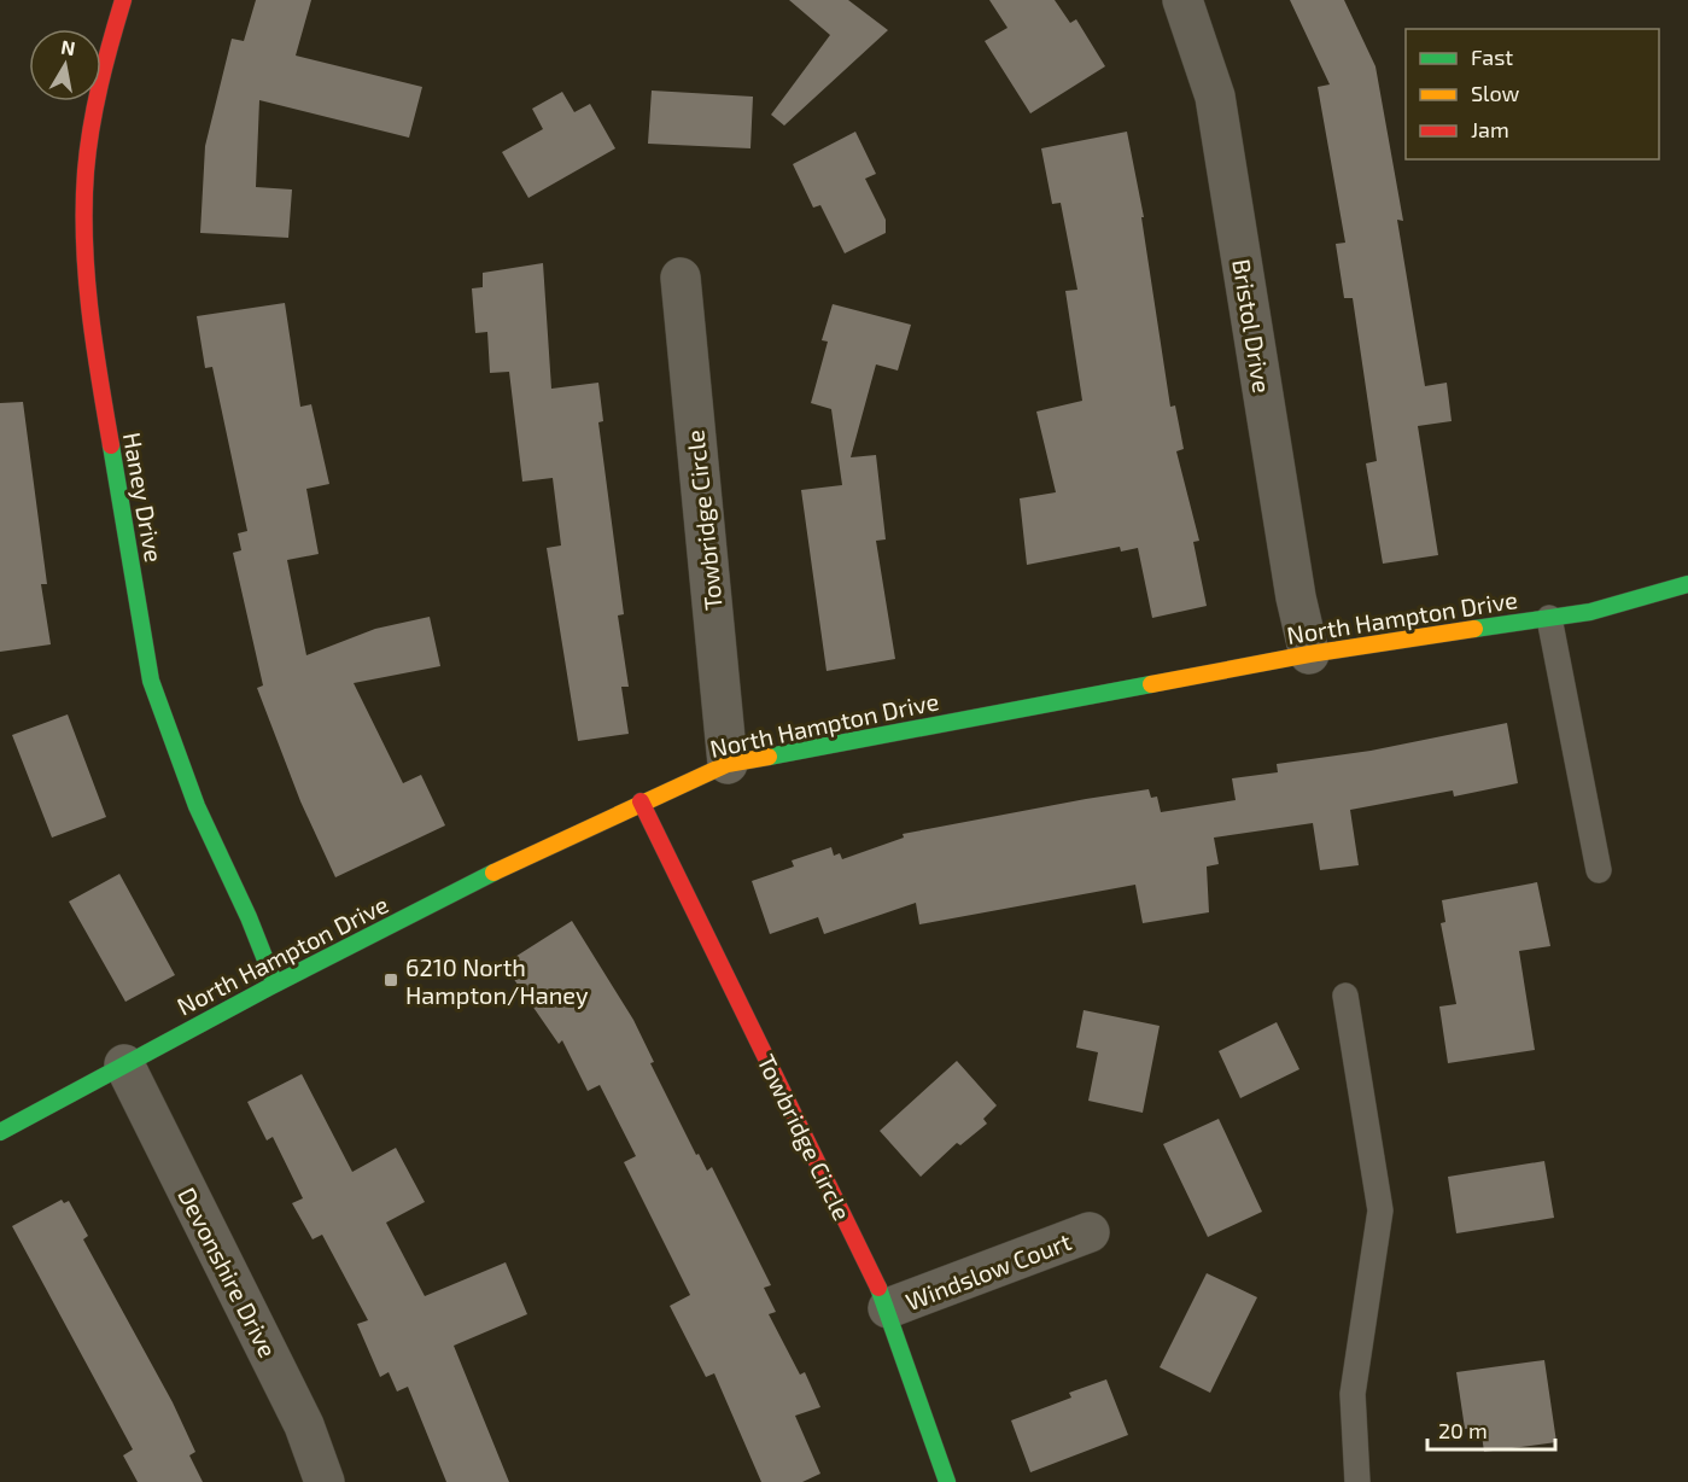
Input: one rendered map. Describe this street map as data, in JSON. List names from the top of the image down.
{
  "streets": {
    "street": [
      "Bristol Drive",
      "Haney Drive",
      "Towbridge Circle",
      "North Hampton Drive",
      "Windslow Court",
      "Devonshire Drive"
    ]
  },
  "crossings": [
    ["Bristol Drive", "North Hampton Drive"],
    ["Haney Drive", "North Hampton Drive"],
    ["Towbridge Circle", "North Hampton Drive"],
    ["Towbridge Circle", "Windslow Court"],
    ["North Hampton Drive", "Devonshire Drive"]
  ],
  "places": {
    "transit": ["6210 North Hampton/Haney"]
  },
  "legend": ["Fast", "Slow", "Jam"],
  "scale_bar": "20 m",
  "north": "top"
}
